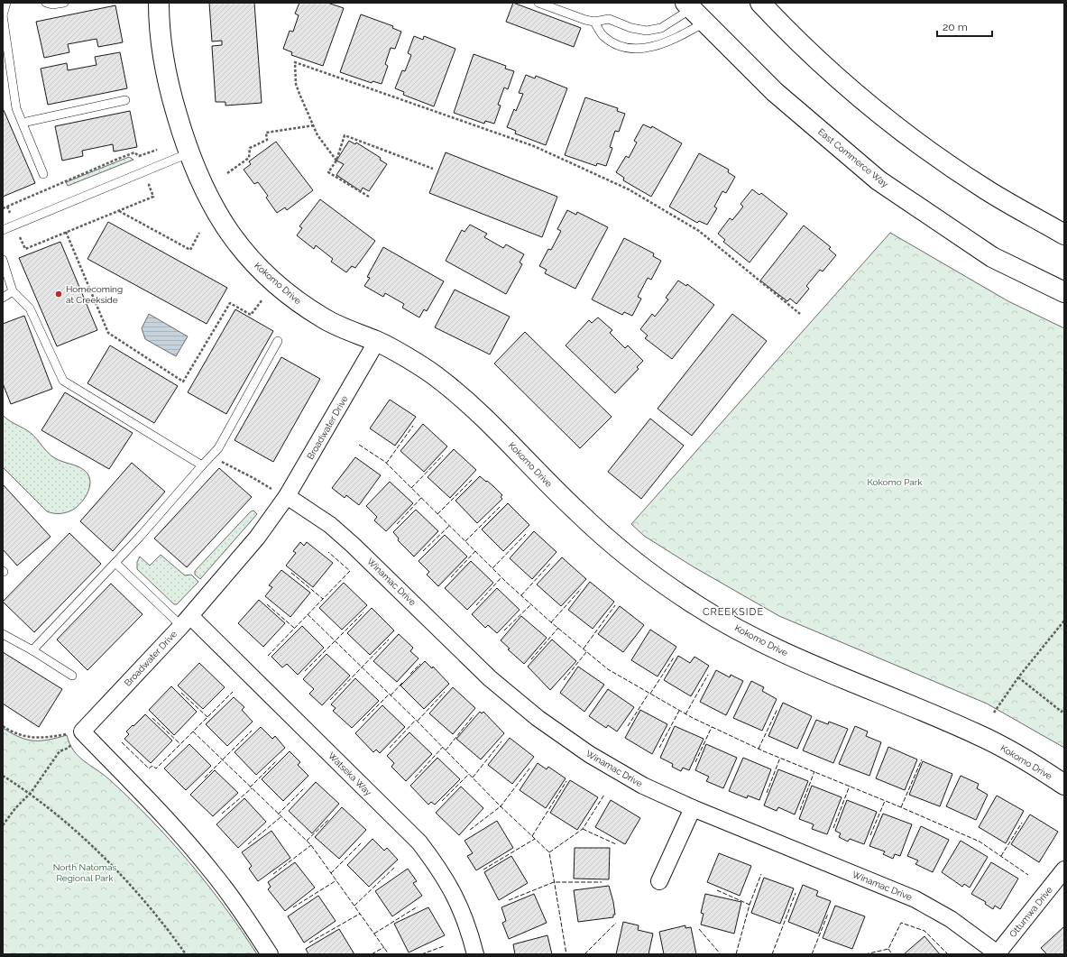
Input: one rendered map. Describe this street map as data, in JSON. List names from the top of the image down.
{
  "streets": {
    "street": [
      "East Commerce Way",
      "Kokomo Drive",
      "Broadwater Drive",
      "Winamac Drive",
      "Watseka Way",
      "Ottumwa Drive"
    ]
  },
  "crossings": [
    ["Kokomo Drive", "Broadwater Drive"],
    ["Broadwater Drive", "Winamac Drive"],
    ["Broadwater Drive", "Watseka Way"],
    ["Winamac Drive", "Ottumwa Drive"]
  ],
  "districts": ["CREEKSIDE"],
  "parks": ["Kokomo Park", "North Natomas Regional Park"],
  "places": ["Homecoming at Creekside"],
  "scale_bar": "20 m"
}
